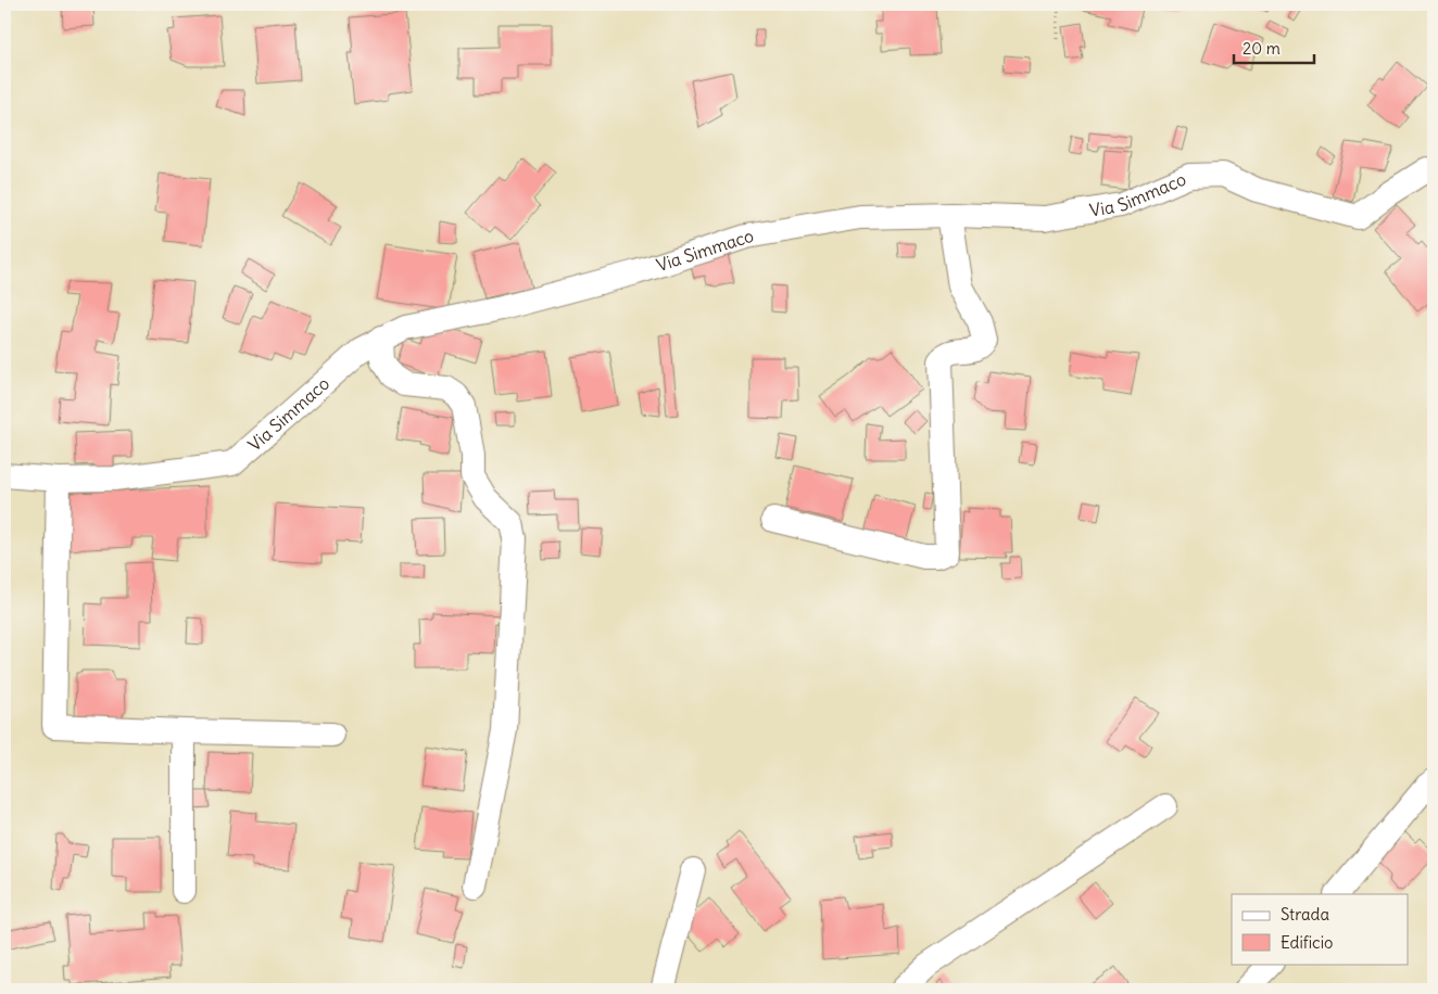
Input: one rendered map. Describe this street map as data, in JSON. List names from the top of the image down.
{
  "streets": {
    "street": ["Via Simmaco"]
  },
  "legend": ["Strada", "Edificio"],
  "scale_bar": "20 m"
}
